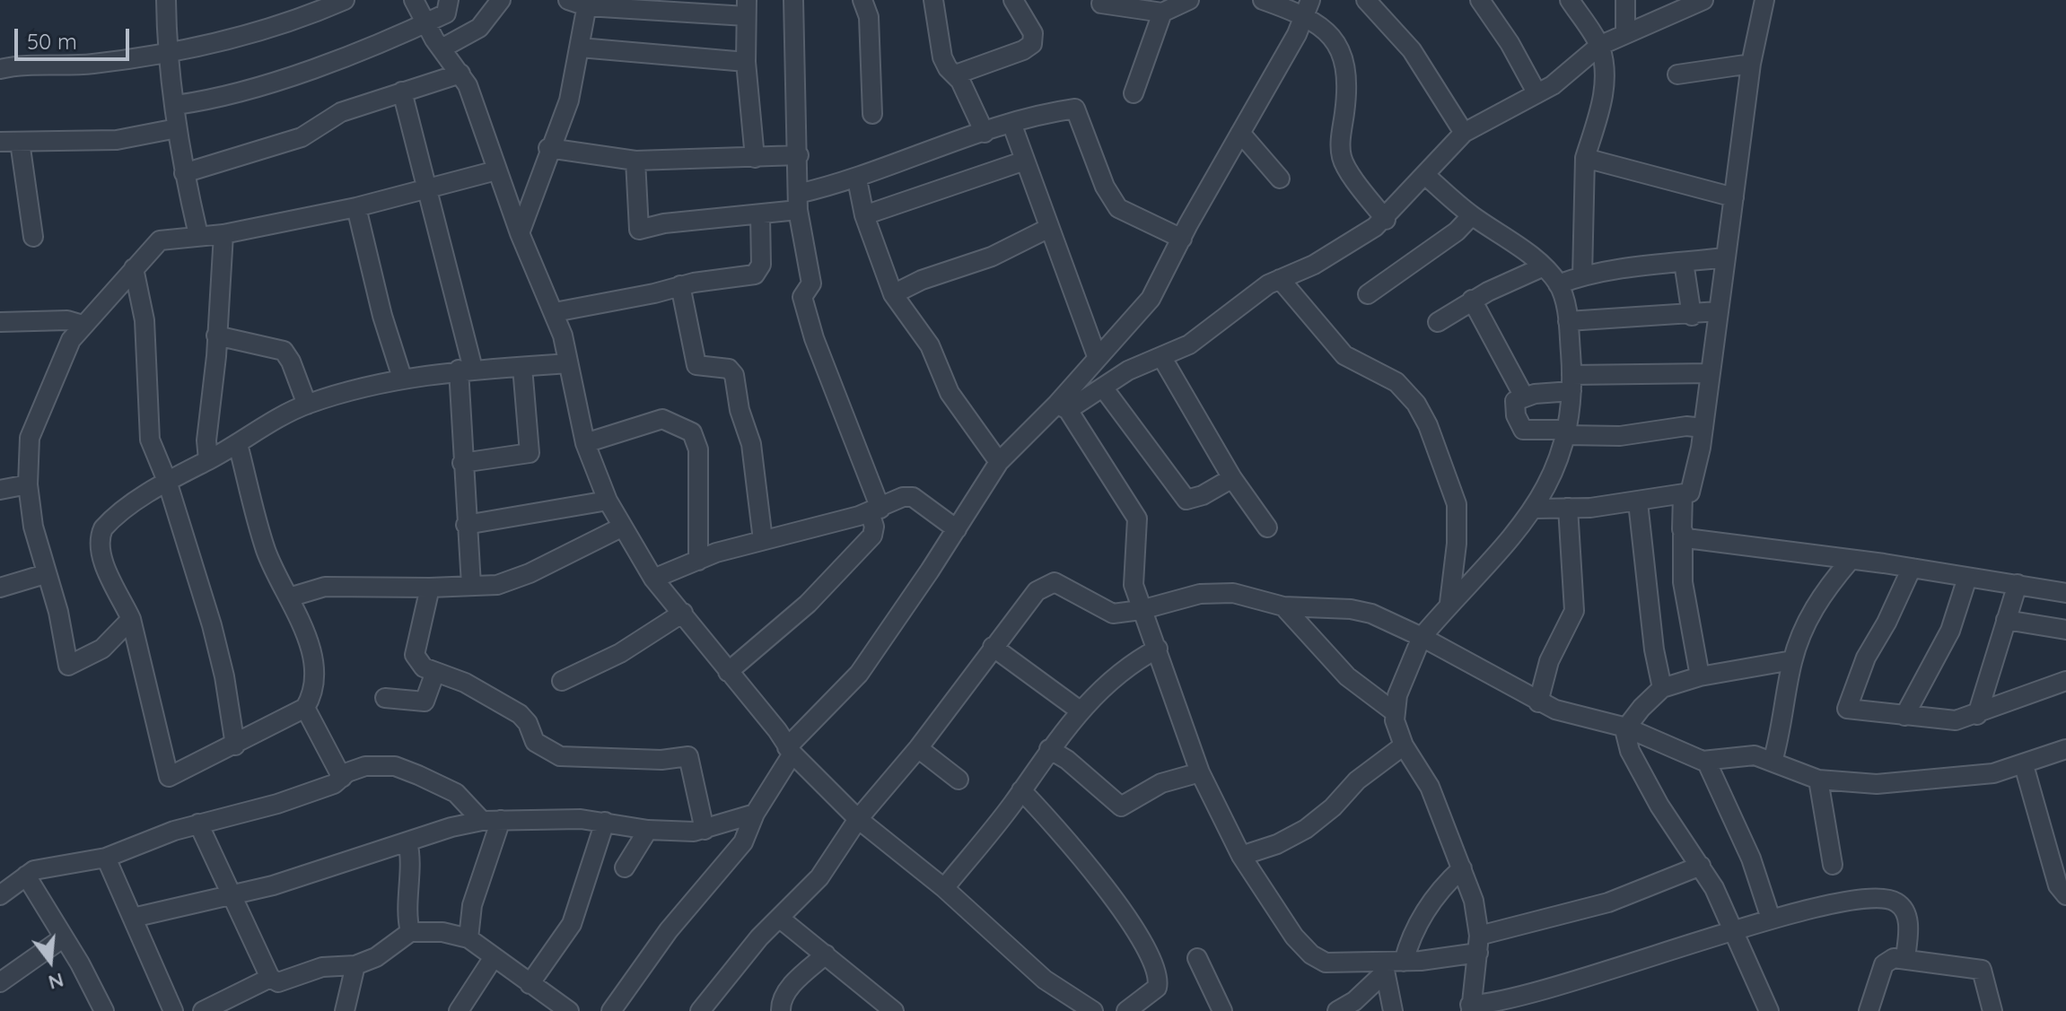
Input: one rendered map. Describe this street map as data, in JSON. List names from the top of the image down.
{
  "scale_bar": "50 m",
  "north": "bottom"
}
